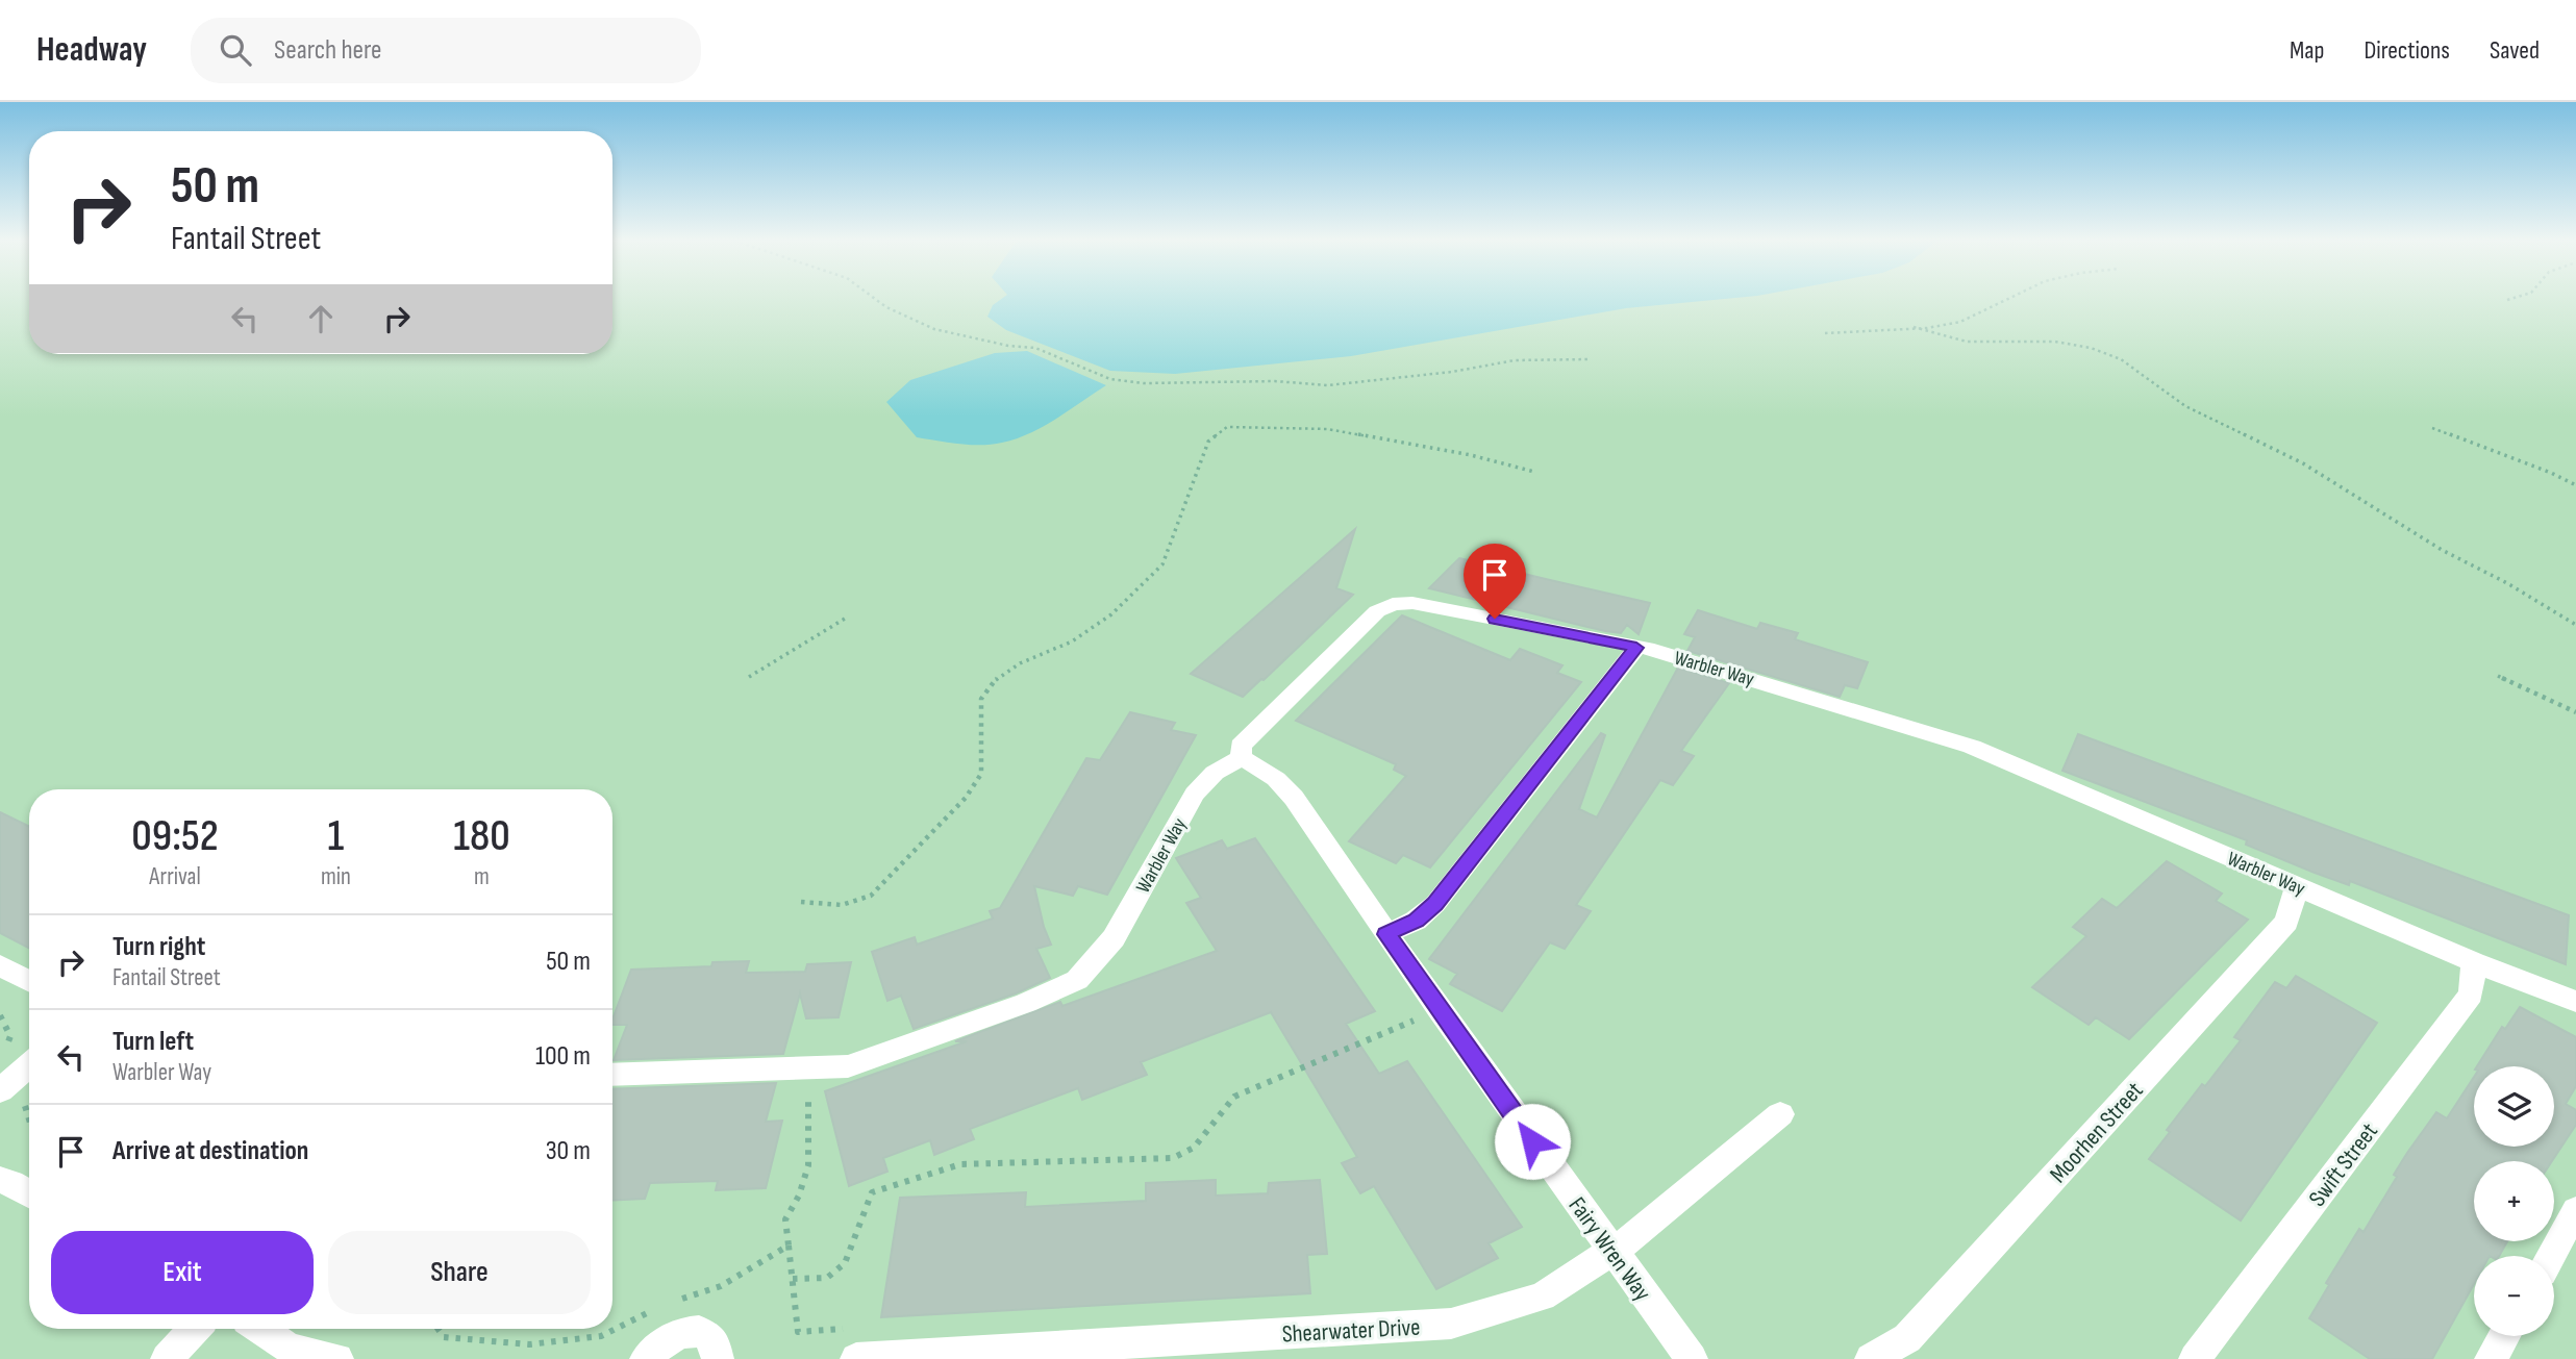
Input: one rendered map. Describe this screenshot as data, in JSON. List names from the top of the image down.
{
  "streets": {
    "street": [
      "Warbler Way",
      "Moorhen Street",
      "Swift Street",
      "Fairy Wren Way",
      "Shearwater Drive"
    ]
  },
  "crossings": [
    ["Warbler Way", "Moorhen Street"],
    ["Warbler Way", "Swift Street"],
    ["Warbler Way", "Fairy Wren Way"],
    ["Fairy Wren Way", "Shearwater Drive"]
  ],
  "page": {
    "header": "Headway",
    "search": "Search here",
    "nav": ["Map", "Directions", "Saved"],
    "turn": ["50 m", "Fantail Street"],
    "eta": [
      "09:52",
      "Arrival",
      "1",
      "min",
      "180",
      "m"
    ],
    "list": [
      {
        "name": "Turn right",
        "note": "Fantail Street",
        "value": "50 m"
      },
      {
        "name": "Turn left",
        "note": "Warbler Way",
        "value": "100 m"
      },
      {
        "name": "Arrive at destination",
        "value": "30 m"
      }
    ],
    "map_buttons": ["+", "−"],
    "buttons": ["Exit", "Share"]
  }
}
